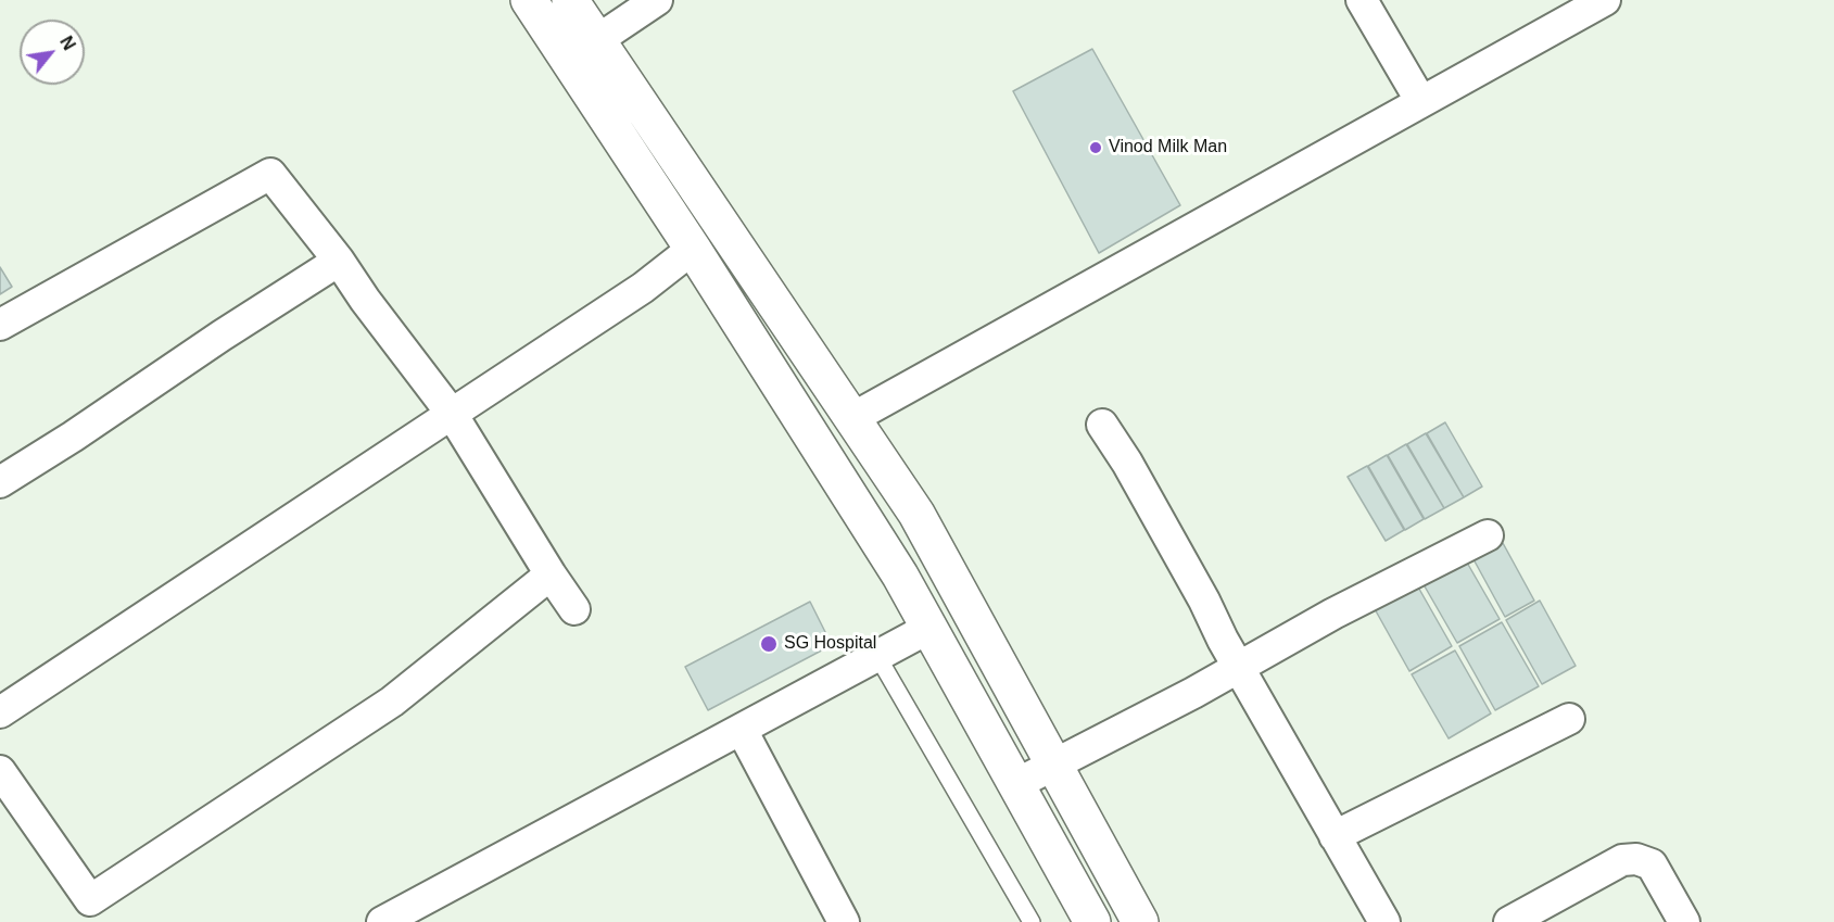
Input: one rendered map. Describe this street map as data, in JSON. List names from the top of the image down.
{
  "places": ["Vinod Milk Man", "SG Hospital"],
  "north": "top right"
}
